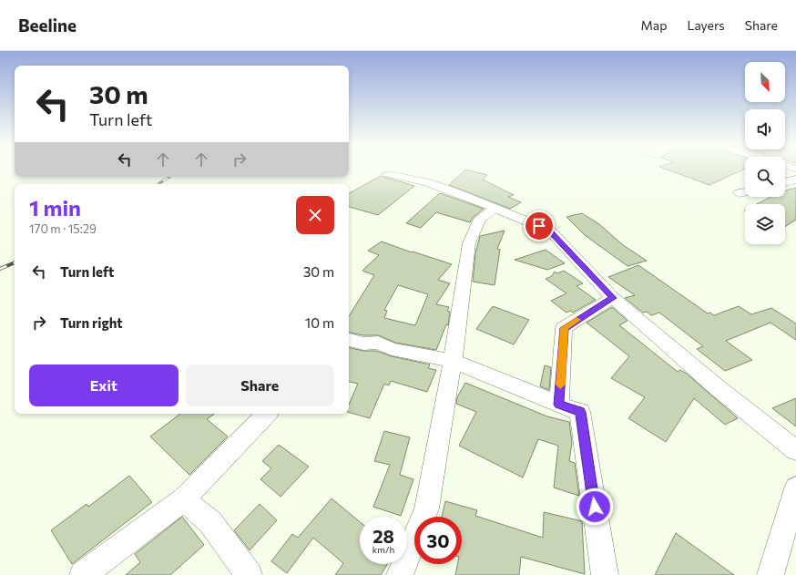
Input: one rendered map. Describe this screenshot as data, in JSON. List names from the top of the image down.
{
  "north": "bottom right",
  "page": {
    "header": "Beeline",
    "nav": ["Map", "Layers", "Share"],
    "turn": ["30 m", "Turn left"],
    "heading": ["1 min", "170 m · 15:29"],
    "list": [
      {
        "name": "Turn left",
        "value": "30 m"
      },
      {
        "name": "Turn right",
        "value": "10 m"
      }
    ],
    "buttons": ["Exit", "Share"],
    "speed": "28 km/h",
    "limit": "30"
  }
}
